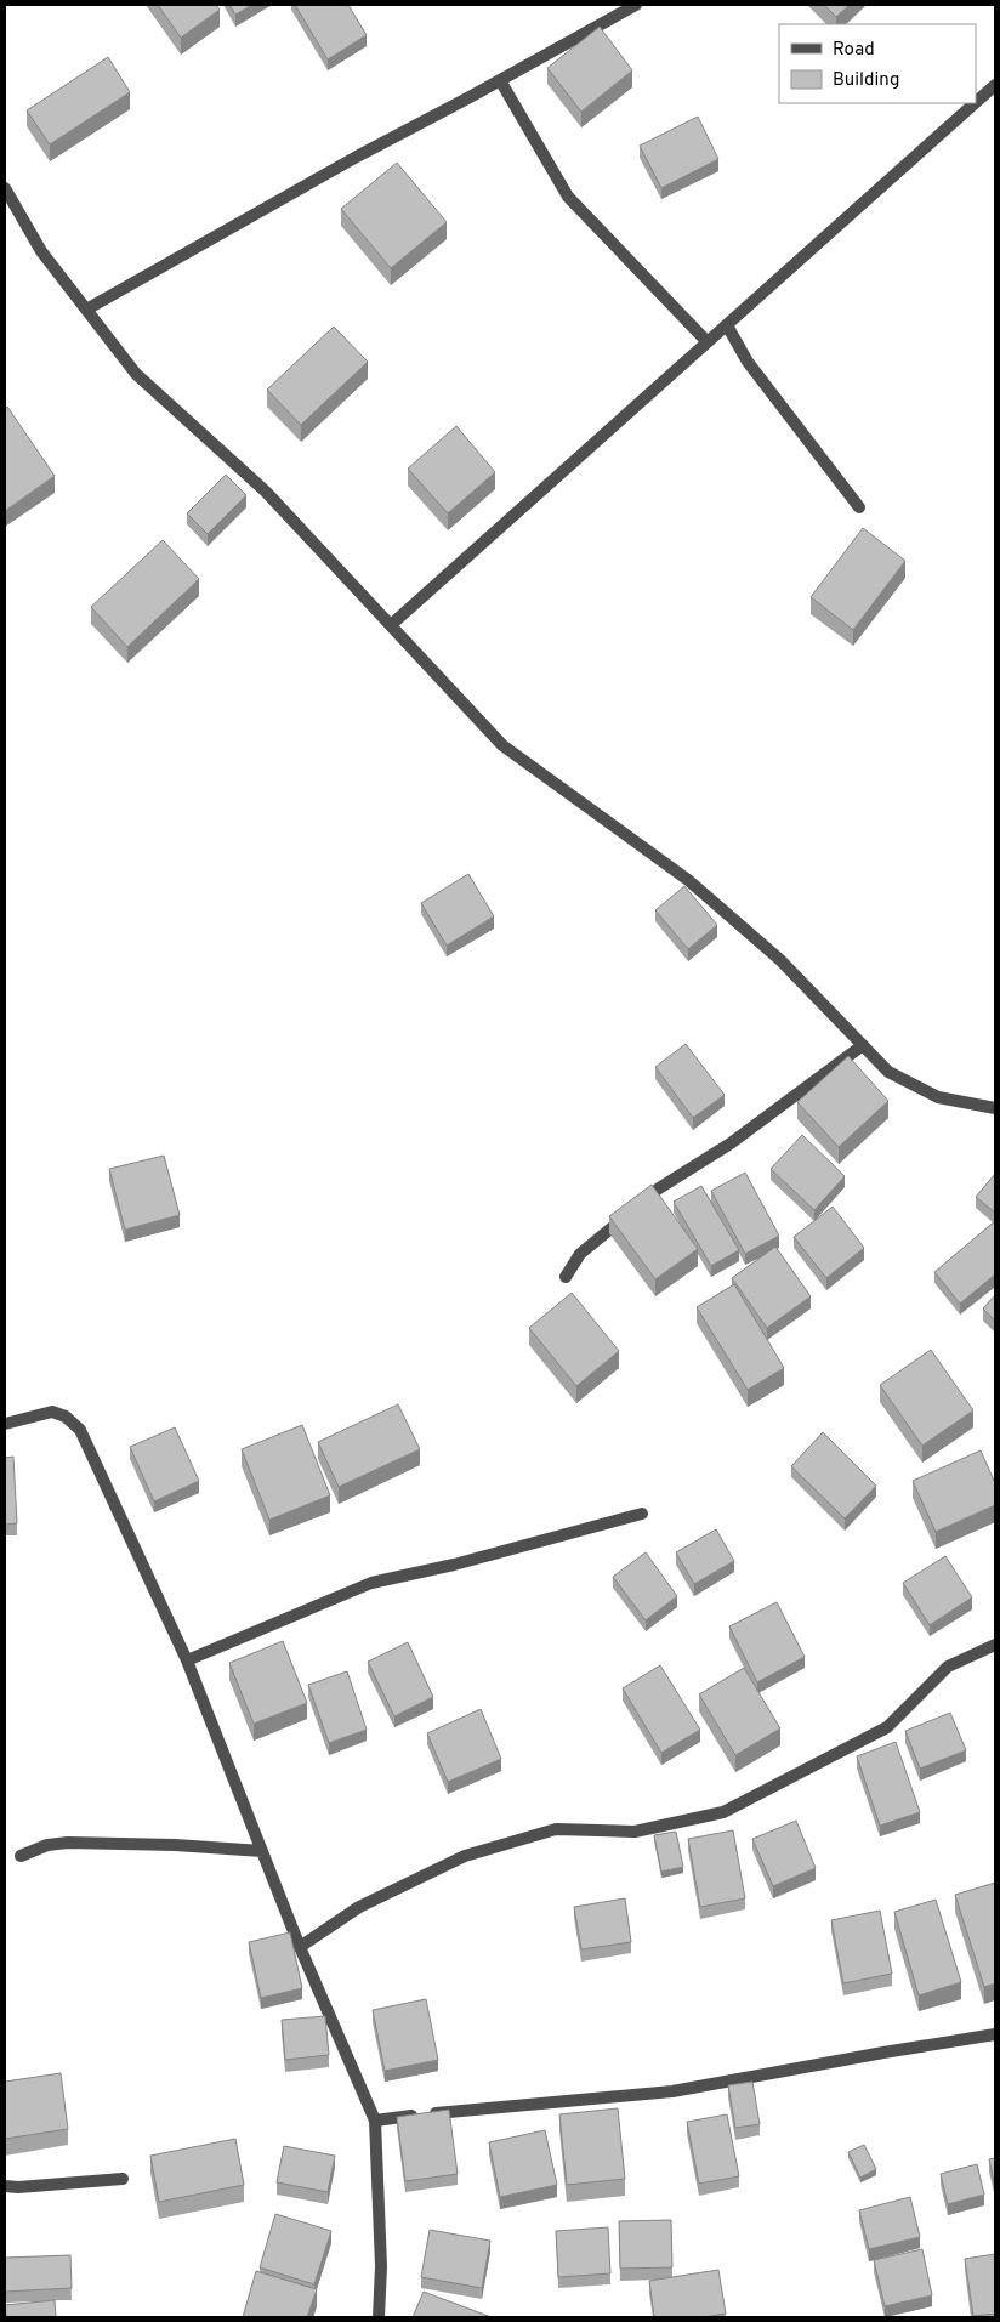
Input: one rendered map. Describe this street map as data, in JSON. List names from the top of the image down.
{
  "legend": ["Road", "Building"]
}
